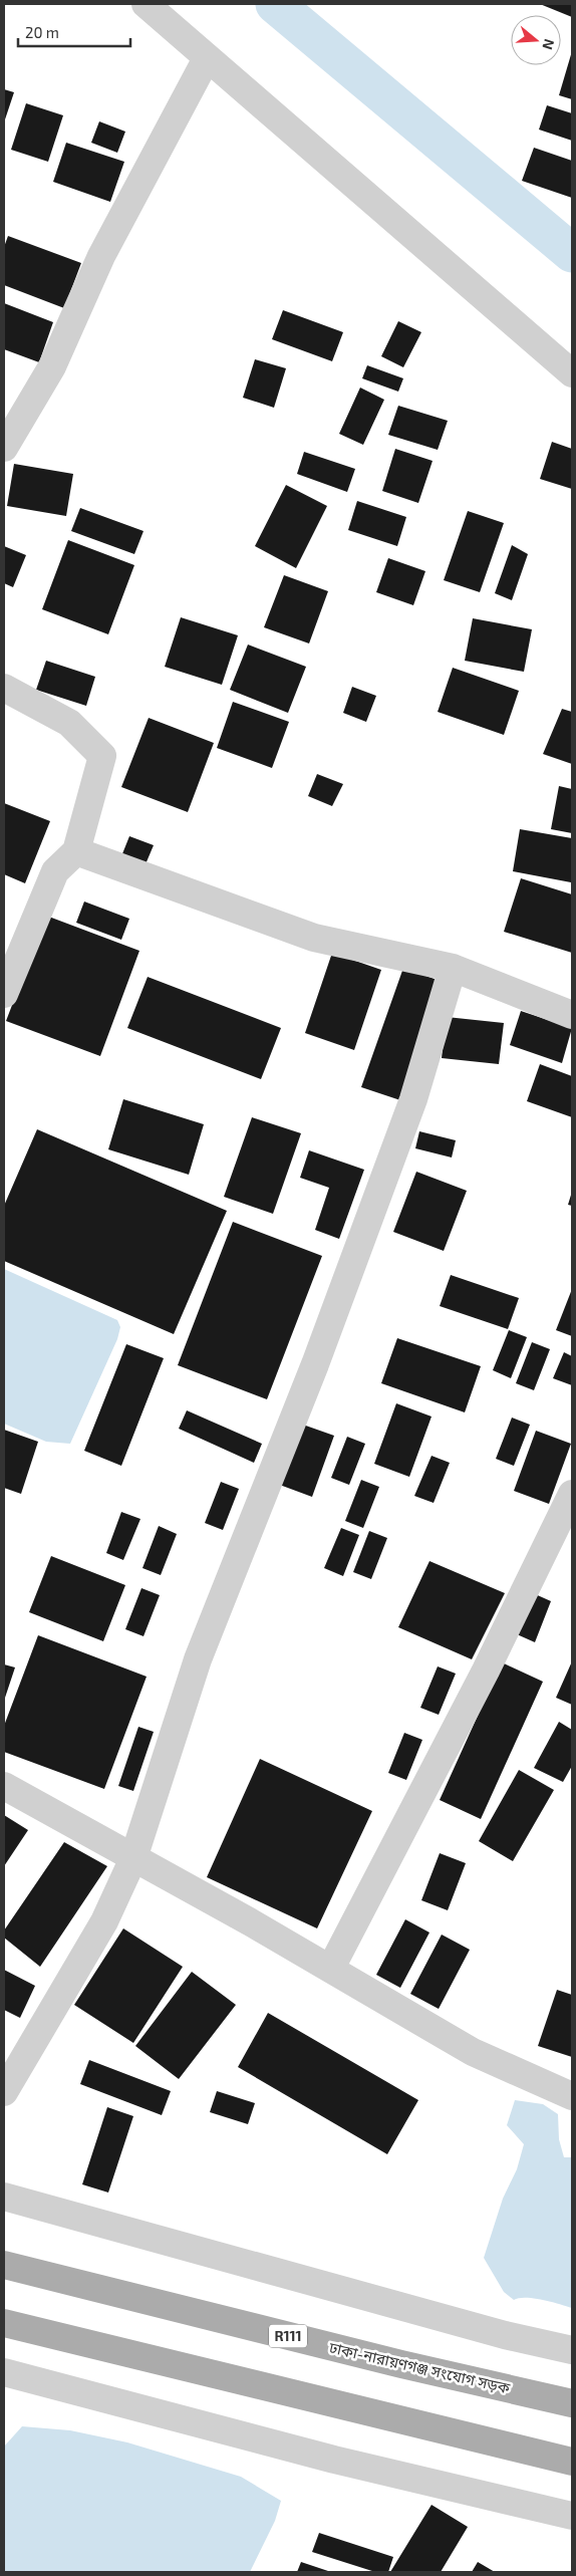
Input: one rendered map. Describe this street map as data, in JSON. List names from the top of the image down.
{
  "streets": {
    "main road": ["R111", "ঢাকা-নারায়ণগঞ্জ সংযোগ সড়ক"]
  },
  "scale_bar": "20 m",
  "north": "right"
}
